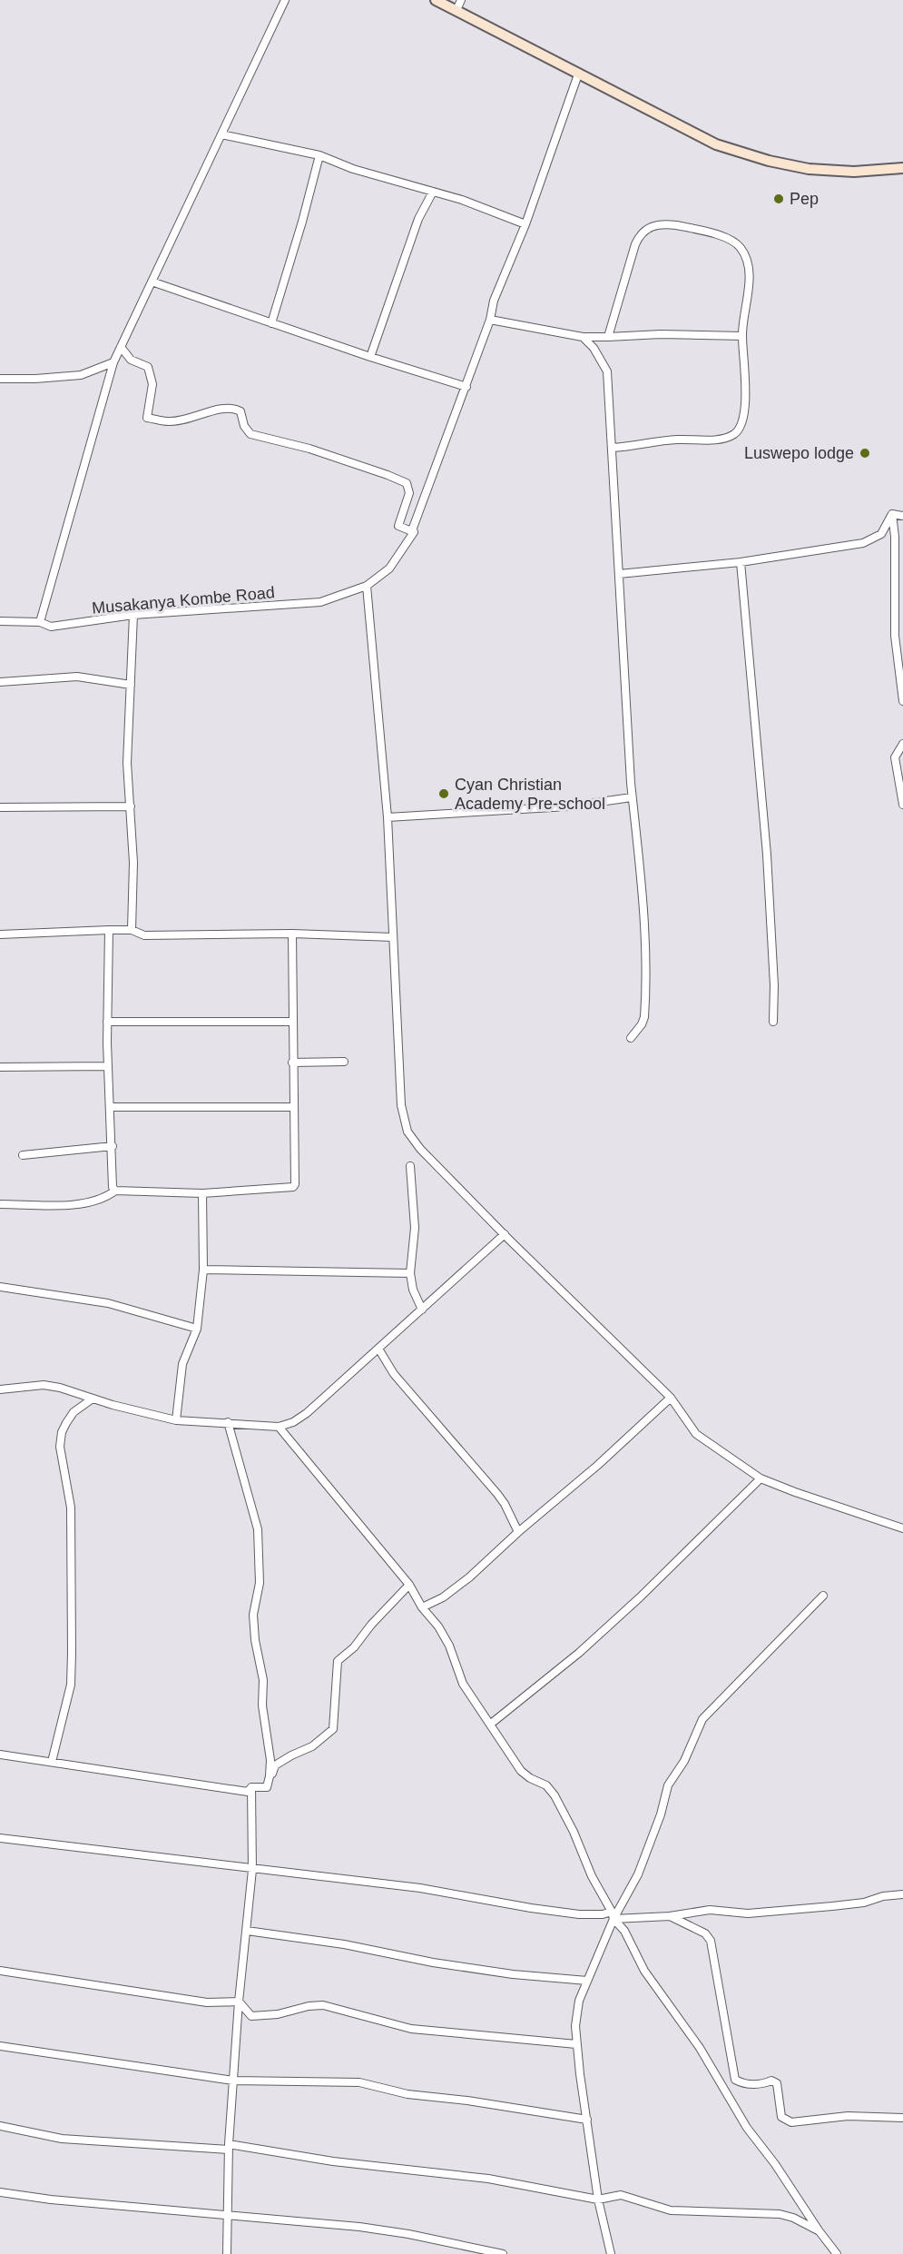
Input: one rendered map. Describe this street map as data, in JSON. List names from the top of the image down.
{
  "streets": {
    "street": ["Musakanya Kombe Road"]
  },
  "places": ["Pep", "Luswepo lodge", "Cyan Christian Academy Pre-school"]
}
